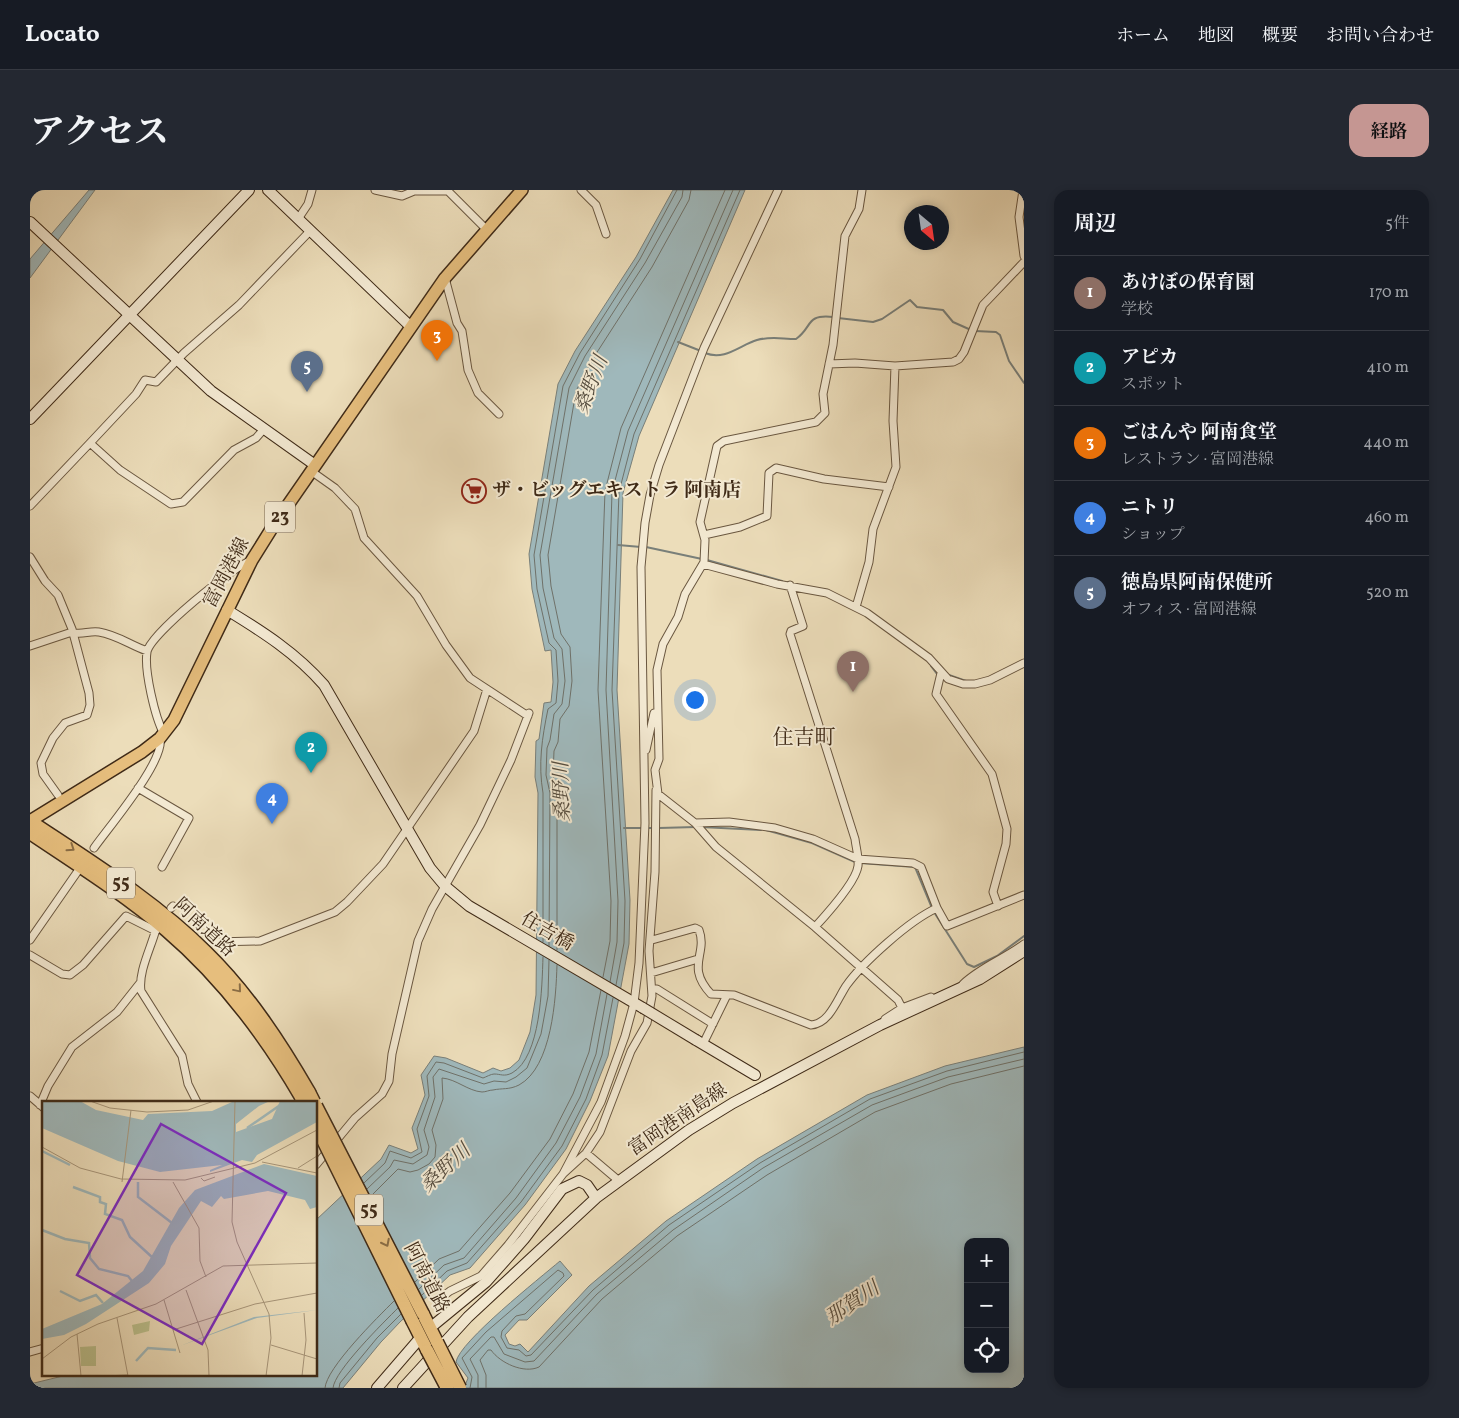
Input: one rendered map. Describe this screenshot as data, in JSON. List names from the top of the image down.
{
  "streets": {
    "highway": ["55", "阿南道路"],
    "main road": ["23", "富岡港線"],
    "street": ["住吉橋", "富岡港南島線"]
  },
  "crossings": [
    ["富岡港線", "阿南道路"],
    ["富岡港線", "住吉橋"],
    ["住吉橋", "富岡港南島線"]
  ],
  "districts": ["住吉町"],
  "water": ["桑野川", "那賀川"],
  "places": {
    "supermarket": ["ザ・ビッグエキストラ 阿南店"]
  },
  "north": "bottom right",
  "page": {
    "header": "Locato",
    "nav": [
      "ホーム",
      "地図",
      "概要",
      "お問い合わせ"
    ],
    "title": "アクセス",
    "buttons": "経路",
    "heading": ["周辺", "5件"],
    "list": [
      {
        "mark": "1",
        "name": "あけぼの保育園",
        "note": "学校",
        "value": "170 m"
      },
      {
        "mark": "2",
        "name": "アピカ",
        "note": "スポット",
        "value": "410 m"
      },
      {
        "mark": "3",
        "name": "ごはんや 阿南食堂",
        "note": "レストラン · 富岡港線",
        "value": "440 m"
      },
      {
        "mark": "4",
        "name": "ニトリ",
        "note": "ショップ",
        "value": "460 m"
      },
      {
        "mark": "5",
        "name": "徳島県阿南保健所",
        "note": "オフィス · 富岡港線",
        "value": "520 m"
      }
    ],
    "pins": [
      "3",
      "5",
      "1",
      "2",
      "4"
    ],
    "map_buttons": ["+", "−"]
  }
}
